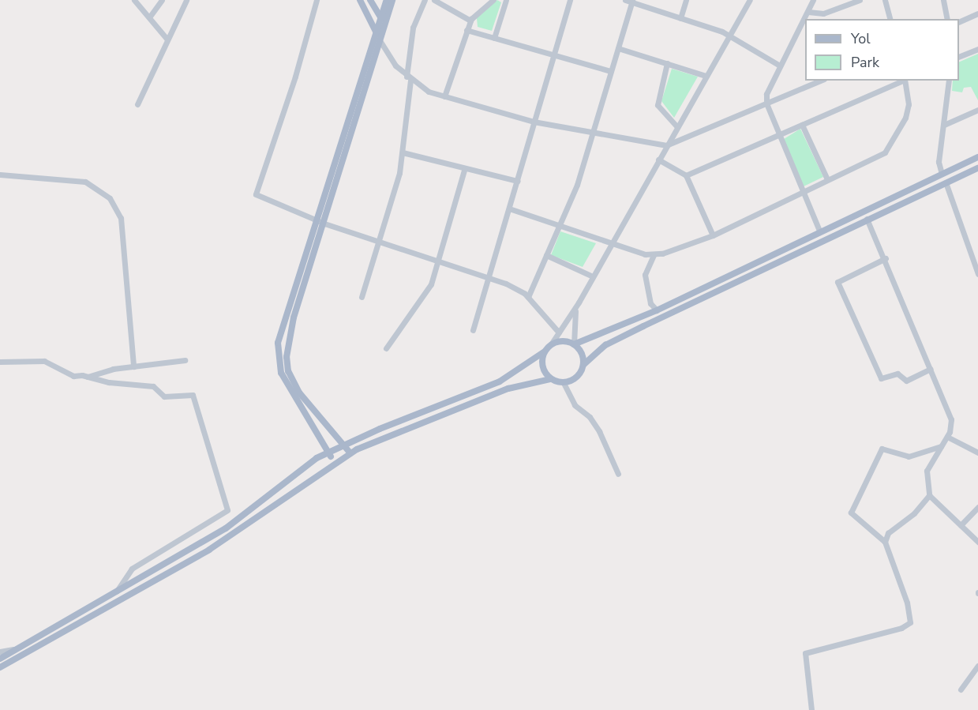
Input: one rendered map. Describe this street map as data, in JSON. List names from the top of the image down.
{
  "legend": ["Yol", "Park"]
}
